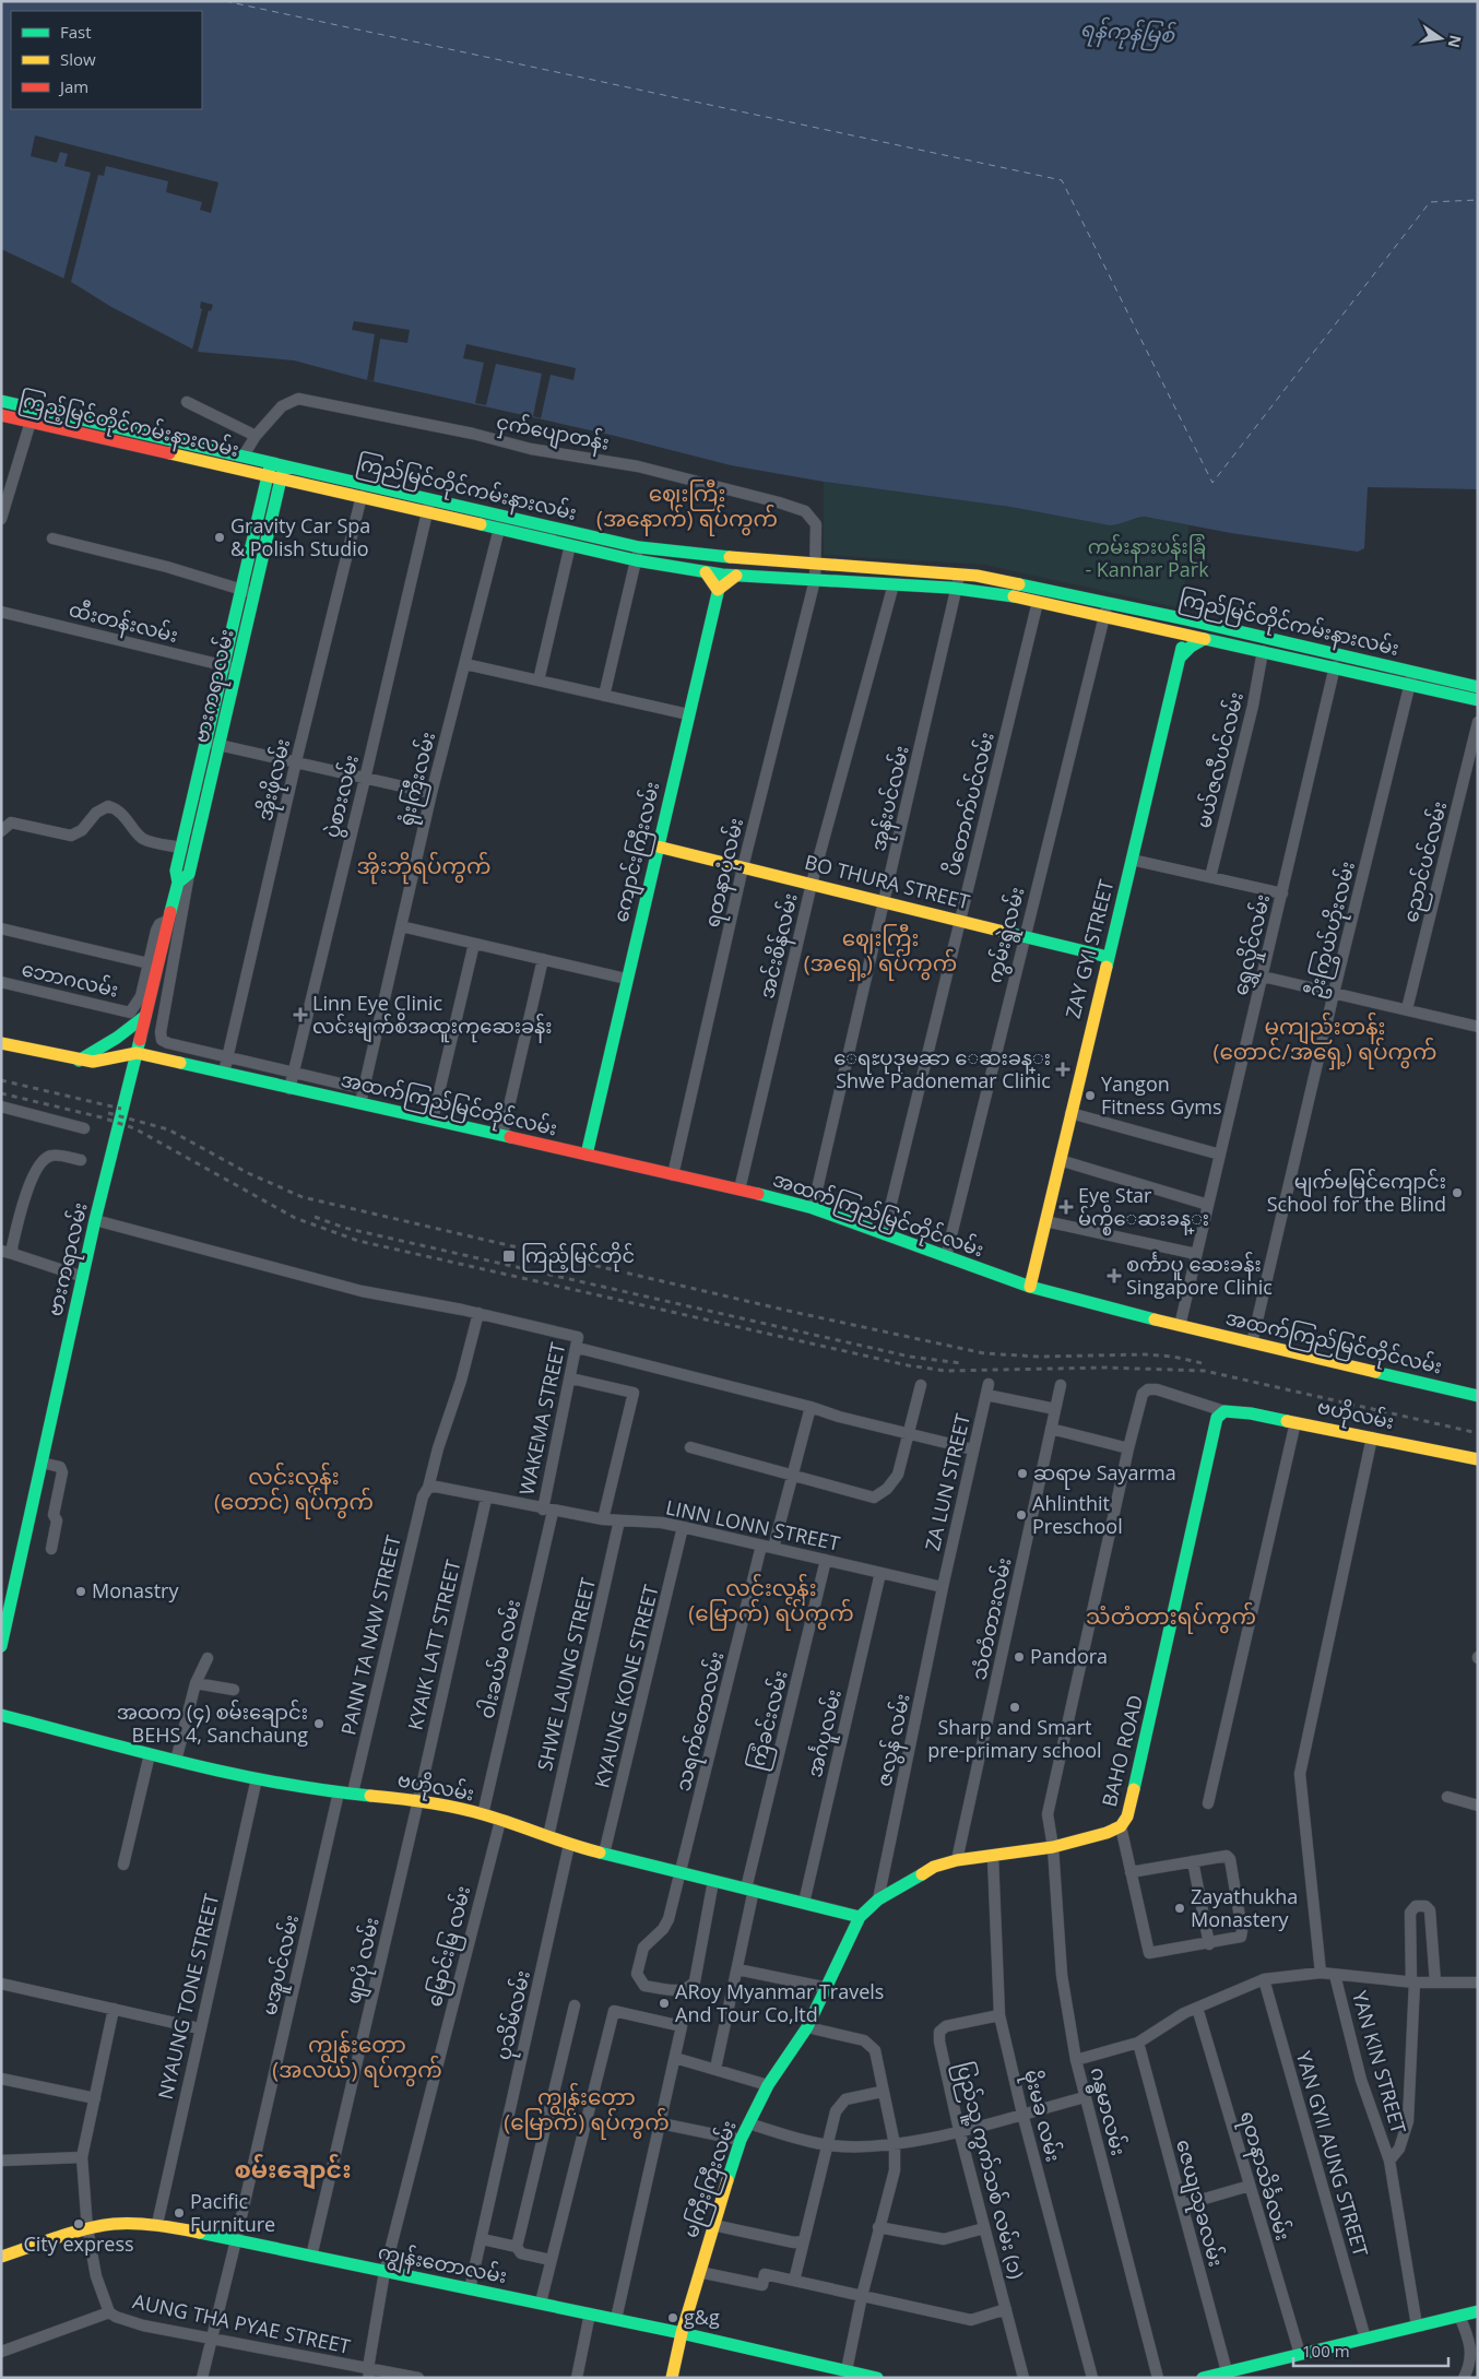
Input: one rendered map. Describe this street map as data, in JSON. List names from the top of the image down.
{
  "streets": {
    "main road": [
      "ကြည့်မြင်တိုင်ကမ်းနားလမ်း",
      "ကြည်မြင်တိုင်ကမ်းနားလမ်း",
      "ဗားကရာလမ်း",
      "ကျောင်းကြီးလမ်း",
      "BO THURA STREET",
      "ZAY GYI STREET",
      "အထက်ကြည်မြင်တိုင်လမ်း",
      "ဗဟိုလမ်း",
      "BAHO ROAD",
      "မကြီးကြီးလမ်း",
      "ကျွန်းတောလမ်း"
    ],
    "street": [
      "ငှက်ပျောတန်း",
      "ထီးတန်းလမ်း",
      "မယ်ဇလီပင်လမ်း",
      "ရုံးကြီးလမ်း",
      "အိုးဖိုလမ်း",
      "ပွဲစားလမ်း",
      "အုန်းပင်လမ်း",
      "ပိတောက်ပင်လမ်း",
      "ညောင်ပင်လမ်း",
      "ရတနာပုံလမ်း",
      "ဦးကြွယ်ဟိုးလမ်း",
      "ကွမ်းရွဲလမ်း",
      "ရွှေလှိုင်လမ်း",
      "အင်းစိန်လမ်း",
      "ဘောဂလမ်း",
      "WAKEMA STREET",
      "ZA LUN STREET",
      "LINN LONN STREET",
      "သံတံတားလမ်း",
      "PANN TA NAW STREET",
      "KYAIK LATT STREET",
      "ဝါးခယ်မ လမ်း",
      "SHWE LAUNG STREET",
      "KYAUNG KONE STREET",
      "ကြံခင်းလမ်း",
      "သရက်တောလမ်း",
      "အင်္ဂပူလမ်း",
      "ဇလွန် လမ်း",
      "မြောင်းမြ လမ်း",
      "ဖျာပုံ လမ်း",
      "မအူပင်လမ်း",
      "NYAUNG TONE STREET",
      "ပုသိမ်လမ်း",
      "YAN KIN STREET",
      "ဂန္ဓမာလမ်း",
      "မိုးမခ လမ်း",
      "YAN GYII AUNG STREET",
      "ပြည်သူ့ ကွက်သစ် လမ်း (၁)",
      "ရတနာသိင်္ခလမ်း",
      "ဇေယျသုခလမ်း",
      "AUNG THA PYAE STREET"
    ]
  },
  "crossings": [
    ["ငှက်ပျောတန်း", "ကြည်မြင်တိုင်ကမ်းနားလမ်း"],
    ["ငှက်ပျောတန်း", "ရတနာပုံလမ်း"],
    ["ကြည်မြင်တိုင်ကမ်းနားလမ်း", "မယ်ဇလီပင်လမ်း"],
    ["ကြည်မြင်တိုင်ကမ်းနားလမ်း", "ပွဲစားလမ်း"],
    ["ကြည်မြင်တိုင်ကမ်းနားလမ်း", "အုန်းပင်လမ်း"],
    ["ကြည်မြင်တိုင်ကမ်းနားလမ်း", "ပိတောက်ပင်လမ်း"],
    ["ကြည်မြင်တိုင်ကမ်းနားလမ်း", "ကျောင်းကြီးလမ်း"],
    ["ကြည်မြင်တိုင်ကမ်းနားလမ်း", "ရတနာပုံလမ်း"],
    ["ကြည်မြင်တိုင်ကမ်းနားလမ်း", "ဦးကြွယ်ဟိုးလမ်း"],
    ["ကြည်မြင်တိုင်ကမ်းနားလမ်း", "ကွမ်းရွဲလမ်း"],
    ["ကြည်မြင်တိုင်ကမ်းနားလမ်း", "ရွှေလှိုင်လမ်း"],
    ["ကြည်မြင်တိုင်ကမ်းနားလမ်း", "အင်းစိန်လမ်း"],
    ["ကြည်မြင်တိုင်ကမ်းနားလမ်း", "ZAY GYI STREET"],
    ["ထီးတန်းလမ်း", "ဗားကရာလမ်း"],
    ["ဗားကရာလမ်း", "အထက်ကြည်မြင်တိုင်လမ်း"],
    ["ရုံးကြီးလမ်း", "အထက်ကြည်မြင်တိုင်လမ်း"],
    ["အိုးဖိုလမ်း", "အထက်ကြည်မြင်တိုင်လမ်း"],
    ["ပွဲစားလမ်း", "အထက်ကြည်မြင်တိုင်လမ်း"],
    ["အုန်းပင်လမ်း", "BO THURA STREET"],
    ["အုန်းပင်လမ်း", "အထက်ကြည်မြင်တိုင်လမ်း"],
    ["ပိတောက်ပင်လမ်း", "BO THURA STREET"],
    ["ပိတောက်ပင်လမ်း", "အထက်ကြည်မြင်တိုင်လမ်း"],
    ["ကျောင်းကြီးလမ်း", "BO THURA STREET"],
    ["ကျောင်းကြီးလမ်း", "အထက်ကြည်မြင်တိုင်လမ်း"],
    ["ရတနာပုံလမ်း", "BO THURA STREET"],
    ["ရတနာပုံလမ်း", "အထက်ကြည်မြင်တိုင်လမ်း"],
    ["BO THURA STREET", "ကွမ်းရွဲလမ်း"],
    ["BO THURA STREET", "အင်းစိန်လမ်း"],
    ["BO THURA STREET", "ZAY GYI STREET"],
    ["ဦးကြွယ်ဟိုးလမ်း", "အထက်ကြည်မြင်တိုင်လမ်း"],
    ["ကွမ်းရွဲလမ်း", "အထက်ကြည်မြင်တိုင်လမ်း"],
    ["ရွှေလှိုင်လမ်း", "အထက်ကြည်မြင်တိုင်လမ်း"],
    ["အင်းစိန်လမ်း", "အထက်ကြည်မြင်တိုင်လမ်း"],
    ["ZAY GYI STREET", "အထက်ကြည်မြင်တိုင်လမ်း"],
    ["ဗဟိုလမ်း", "PANN TA NAW STREET"],
    ["ဗဟိုလမ်း", "KYAIK LATT STREET"],
    ["ဗဟိုလမ်း", "ဝါးခယ်မ လမ်း"],
    ["ဗဟိုလမ်း", "SHWE LAUNG STREET"],
    ["ဗဟိုလမ်း", "KYAUNG KONE STREET"],
    ["ဗဟိုလမ်း", "ကြံခင်းလမ်း"],
    ["ဗဟိုလမ်း", "သရက်တောလမ်း"],
    ["ဗဟိုလမ်း", "အင်္ဂပူလမ်း"],
    ["ဗဟိုလမ်း", "BAHO ROAD"],
    ["ဗဟိုလမ်း", "မြောင်းမြ လမ်း"],
    ["ဗဟိုလမ်း", "ဖျာပုံ လမ်း"],
    ["ဗဟိုလမ်း", "မအူပင်လမ်း"],
    ["ဗဟိုလမ်း", "NYAUNG TONE STREET"],
    ["ဗဟိုလမ်း", "ပုသိမ်လမ်း"],
    ["ဗဟိုလမ်း", "ဂန္ဓမာလမ်း"],
    ["ဗဟိုလမ်း", "မကြီးကြီးလမ်း"],
    ["WAKEMA STREET", "LINN LONN STREET"],
    ["WAKEMA STREET", "ဝါးခယ်မ လမ်း"],
    ["ZA LUN STREET", "LINN LONN STREET"],
    ["ZA LUN STREET", "သံတံတားလမ်း"],
    ["ZA LUN STREET", "ဇလွန် လမ်း"],
    ["LINN LONN STREET", "PANN TA NAW STREET"],
    ["LINN LONN STREET", "KYAIK LATT STREET"],
    ["LINN LONN STREET", "ဝါးခယ်မ လမ်း"],
    ["LINN LONN STREET", "SHWE LAUNG STREET"],
    ["LINN LONN STREET", "KYAUNG KONE STREET"],
    ["LINN LONN STREET", "ကြံခင်းလမ်း"],
    ["LINN LONN STREET", "သရက်တောလမ်း"],
    ["LINN LONN STREET", "အင်္ဂပူလမ်း"],
    ["LINN LONN STREET", "ဇလွန် လမ်း"],
    ["သံတံတားလမ်း", "BAHO ROAD"],
    ["KYAIK LATT STREET", "ဖျာပုံ လမ်း"],
    ["ဇလွန် လမ်း", "BAHO ROAD"],
    ["BAHO ROAD", "ဂန္ဓမာလမ်း"],
    ["BAHO ROAD", "မိုးမခ လမ်း"],
    ["BAHO ROAD", "မကြီးကြီးလမ်း"],
    ["မြောင်းမြ လမ်း", "ကျွန်းတောလမ်း"],
    ["မြောင်းမြ လမ်း", "AUNG THA PYAE STREET"],
    ["ဖျာပုံ လမ်း", "ကျွန်းတောလမ်း"],
    ["မအူပင်လမ်း", "ကျွန်းတောလမ်း"],
    ["မအူပင်လမ်း", "AUNG THA PYAE STREET"],
    ["NYAUNG TONE STREET", "ကျွန်းတောလမ်း"],
    ["ပုသိမ်လမ်း", "ကျွန်းတောလမ်း"],
    ["မိုးမခ လမ်း", "ပြည်သူ့ ကွက်သစ် လမ်း (၁)"],
    ["မကြီးကြီးလမ်း", "ကျွန်းတောလမ်း"]
  ],
  "districts": [
    "ဈေးကြီး (အနောက်) ရပ်ကွက်",
    "အိုးဘိုရပ်ကွက်",
    "ဈေးကြီး (အရှေ့) ရပ်ကွက်",
    "မကျည်းတန်း (တောင်/အရှေ့) ရပ်ကွက်",
    "လင်းလွန်း (တောင်) ရပ်ကွက်",
    "လင်းလွန်း (မြောက်) ရပ်ကွက်",
    "သံတံတားရပ်ကွက်",
    "ကျွန်းတော (အလယ်) ရပ်ကွက်",
    "ကျွန်းတော (မြောက်) ရပ်ကွက်",
    "စမ်းချောင်း"
  ],
  "water": ["ရန်ကုန်မြစ်"],
  "parks": ["ကမ်းနားပန်းခြံ - Kannar Park"],
  "places": {
    "other": [
      "Gravity Car Spa & Polish Studio",
      "Yangon Fitness Gyms",
      "မျက်မမြင်ကျောင်း School for the Blind",
      "ဆရာမ Sayarma",
      "Ahlinthit Preschool",
      "Monastry",
      "Pandora",
      "Sharp and Smart pre-primary school",
      "အထက (၄) စမ်းချောင်း BEHS 4, Sanchaung",
      "Zayathukha Monastery",
      "ARoy Myanmar Travels And Tour Co,ltd",
      "Pacific Furniture",
      "City express",
      "g&g"
    ],
    "health": [
      "Linn Eye Clinic လင်းမျက်စိအထူးကုဆေးခန်း",
      "ေရႊပုဒုမၼာ ေဆးခန္း Shwe Padonemar Clinic",
      "Eye Star မ်က္စိေဆးခန္း",
      "စင်္ကာပူ ဆေးခန်း Singapore Clinic"
    ],
    "transit": ["ကြည့်မြင်တိုင်"]
  },
  "legend": ["Fast", "Slow", "Jam"],
  "scale_bar": "100 m",
  "north": "right"
}
